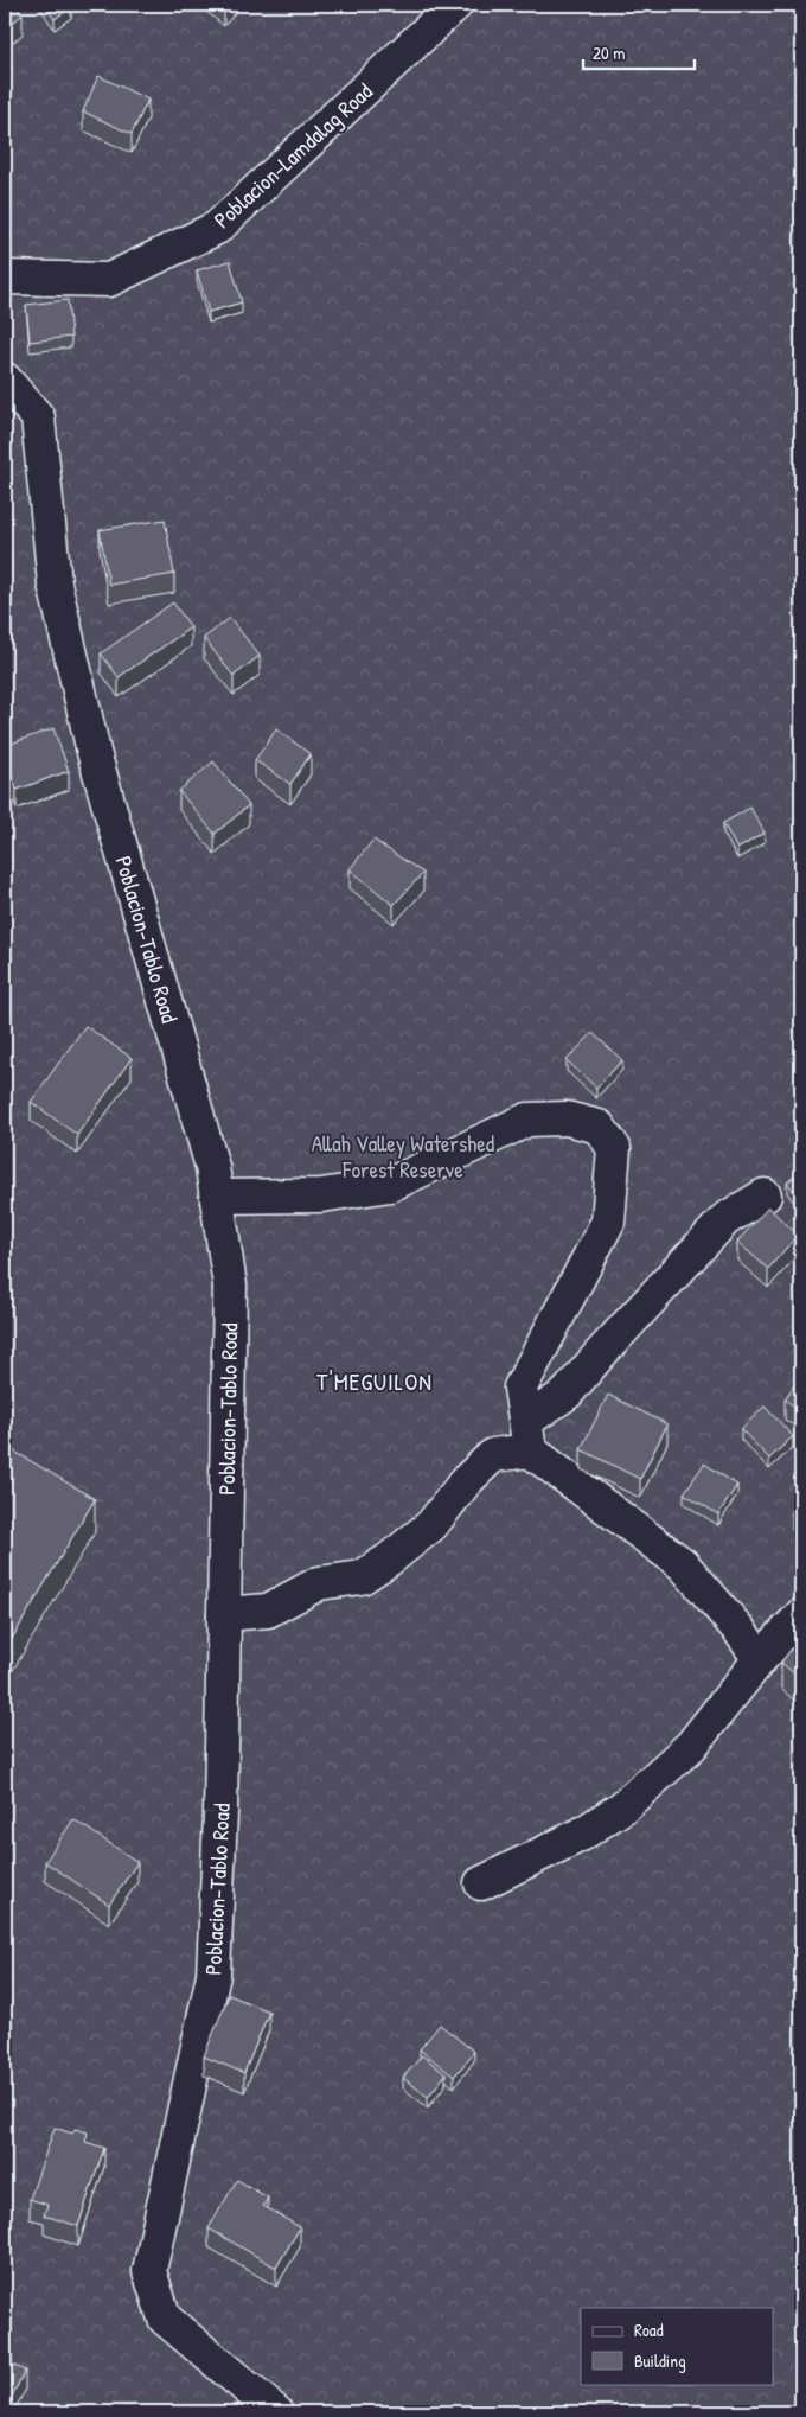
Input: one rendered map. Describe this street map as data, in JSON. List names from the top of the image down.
{
  "streets": {
    "street": ["Poblacion-Lamdalag Road", "Poblacion-Tablo Road"]
  },
  "districts": ["T'MEGUILON"],
  "parks": ["Allah Valley Watershed Forest Reserve"],
  "legend": ["Road", "Building"],
  "scale_bar": "20 m"
}
